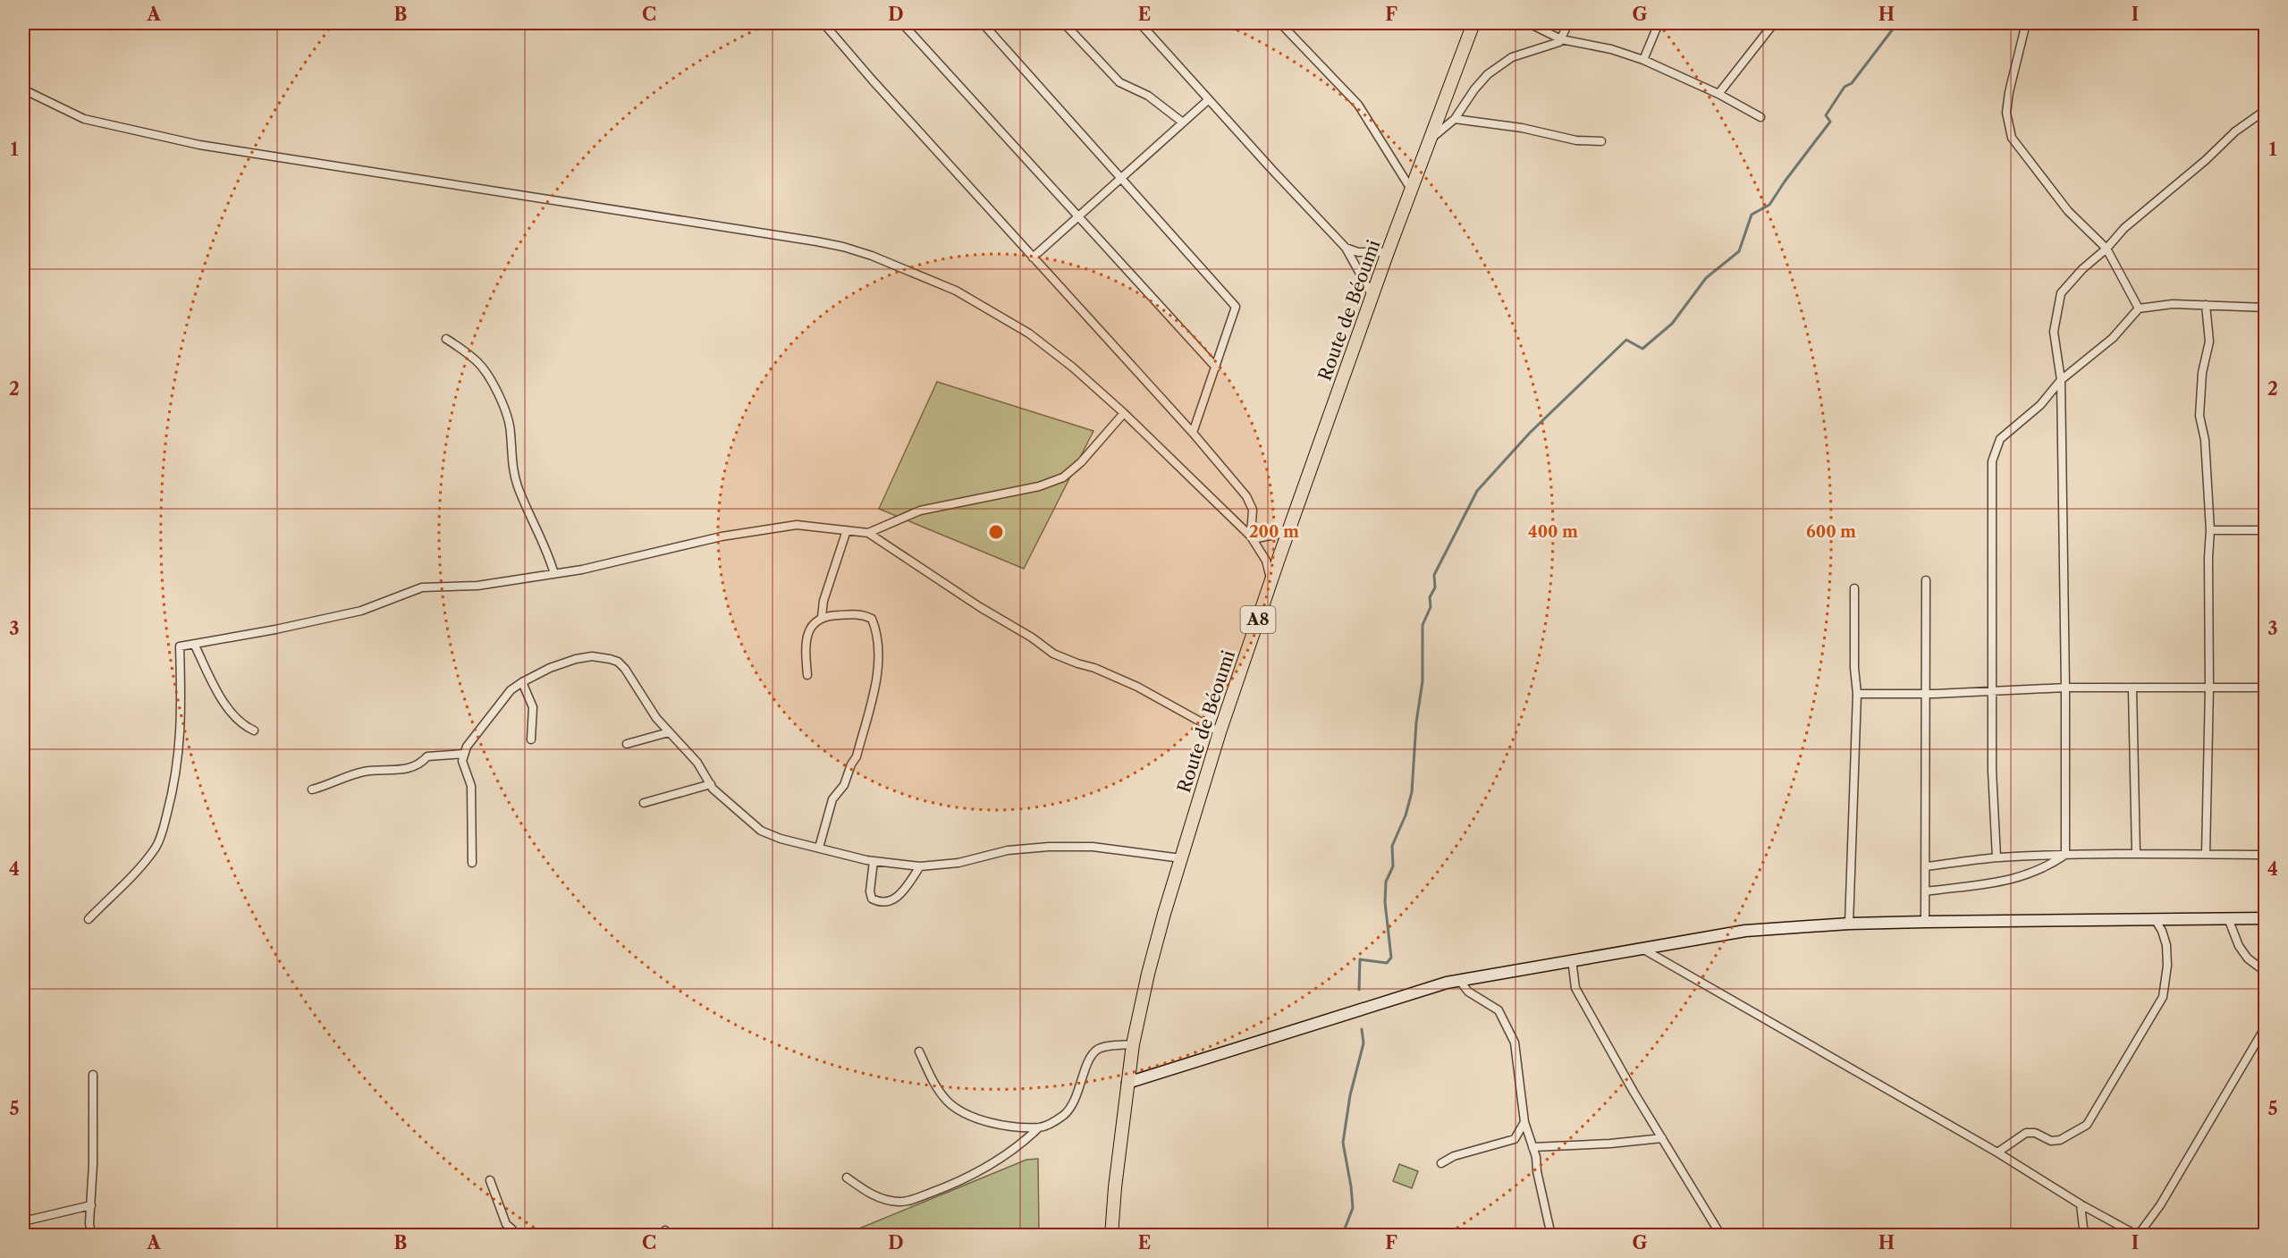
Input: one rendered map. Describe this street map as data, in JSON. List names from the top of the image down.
{
  "streets": {
    "main road": ["Route de Béoumi", "A8"]
  },
  "grid": {
    "columns": [
      "A",
      "B",
      "C",
      "D",
      "E",
      "F",
      "G",
      "H",
      "I"
    ],
    "rows": [
      "1",
      "2",
      "3",
      "4",
      "5"
    ]
  },
  "rings": ["200 m", "400 m", "600 m"]
}
